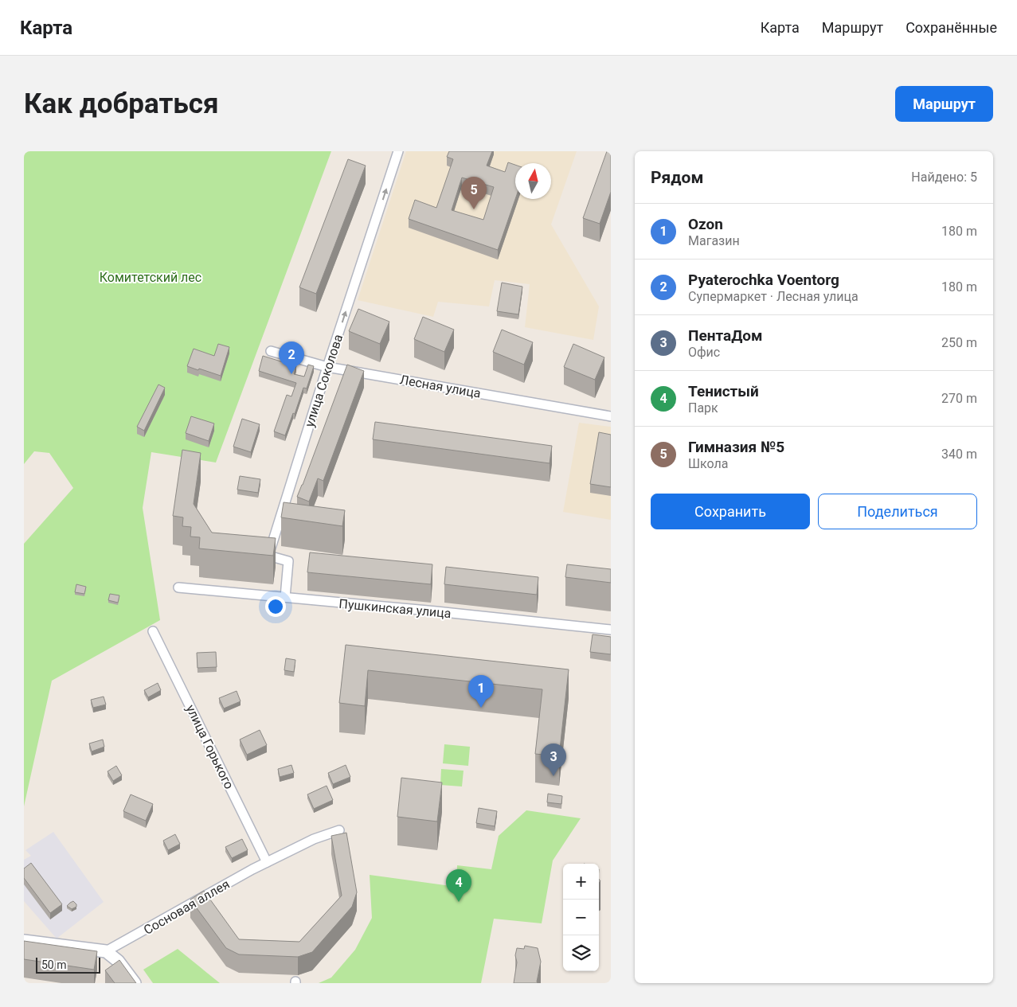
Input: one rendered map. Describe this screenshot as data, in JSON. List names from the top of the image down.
{
  "streets": {
    "street": [
      "улица Соколова",
      "Лесная улица",
      "Пушкинская улица",
      "улица Горького",
      "Сосновая аллея"
    ]
  },
  "crossings": [
    ["улица Соколова", "Лесная улица"],
    ["улица Соколова", "Пушкинская улица"],
    ["улица Горького", "Сосновая аллея"]
  ],
  "one_way": ["улица Соколова"],
  "parks": ["Комитетский лес"],
  "scale_bar": "50 m",
  "north": "top",
  "page": {
    "header": "Карта",
    "nav": ["Карта", "Маршрут", "Сохранённые"],
    "buttons": [
      "Маршрут",
      ["Сохранить", "Поделиться"]
    ],
    "title": "Как добраться",
    "heading": ["Рядом", "Найдено: 5"],
    "pins": [
      "5",
      "2",
      "1",
      "3",
      "4"
    ],
    "list": [
      {
        "mark": "1",
        "name": "Ozon",
        "note": "Магазин",
        "value": "180 m"
      },
      {
        "mark": "2",
        "name": "Pyaterochka Voentorg",
        "note": "Супермаркет · Лесная улица",
        "value": "180 m"
      },
      {
        "mark": "3",
        "name": "ПентаДом",
        "note": "Офис",
        "value": "250 m"
      },
      {
        "mark": "4",
        "name": "Тенистый",
        "note": "Парк",
        "value": "270 m"
      },
      {
        "mark": "5",
        "name": "Гимназия №5",
        "note": "Школа",
        "value": "340 m"
      }
    ],
    "map_buttons": ["+", "−"],
    "scale": "50 m"
  }
}
